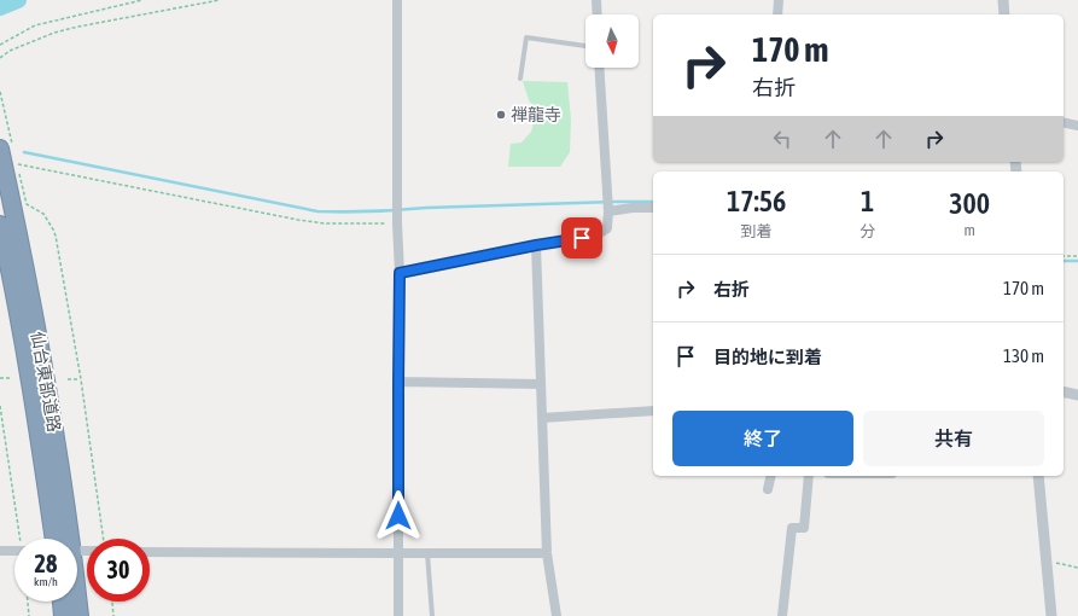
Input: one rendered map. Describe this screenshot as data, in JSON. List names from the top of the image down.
{
  "streets": {
    "highway": ["仙台東部道路"]
  },
  "places": ["禅龍寺"],
  "north": "bottom",
  "page": {
    "turn": ["170 m", "右折"],
    "eta": [
      "17:56",
      "到着",
      "1",
      "分",
      "300",
      "m"
    ],
    "list": [
      {
        "name": "右折",
        "value": "170 m"
      },
      {
        "name": "目的地に到着",
        "value": "130 m"
      }
    ],
    "buttons": ["終了", "共有"],
    "speed": "28 km/h",
    "limit": "30"
  }
}
